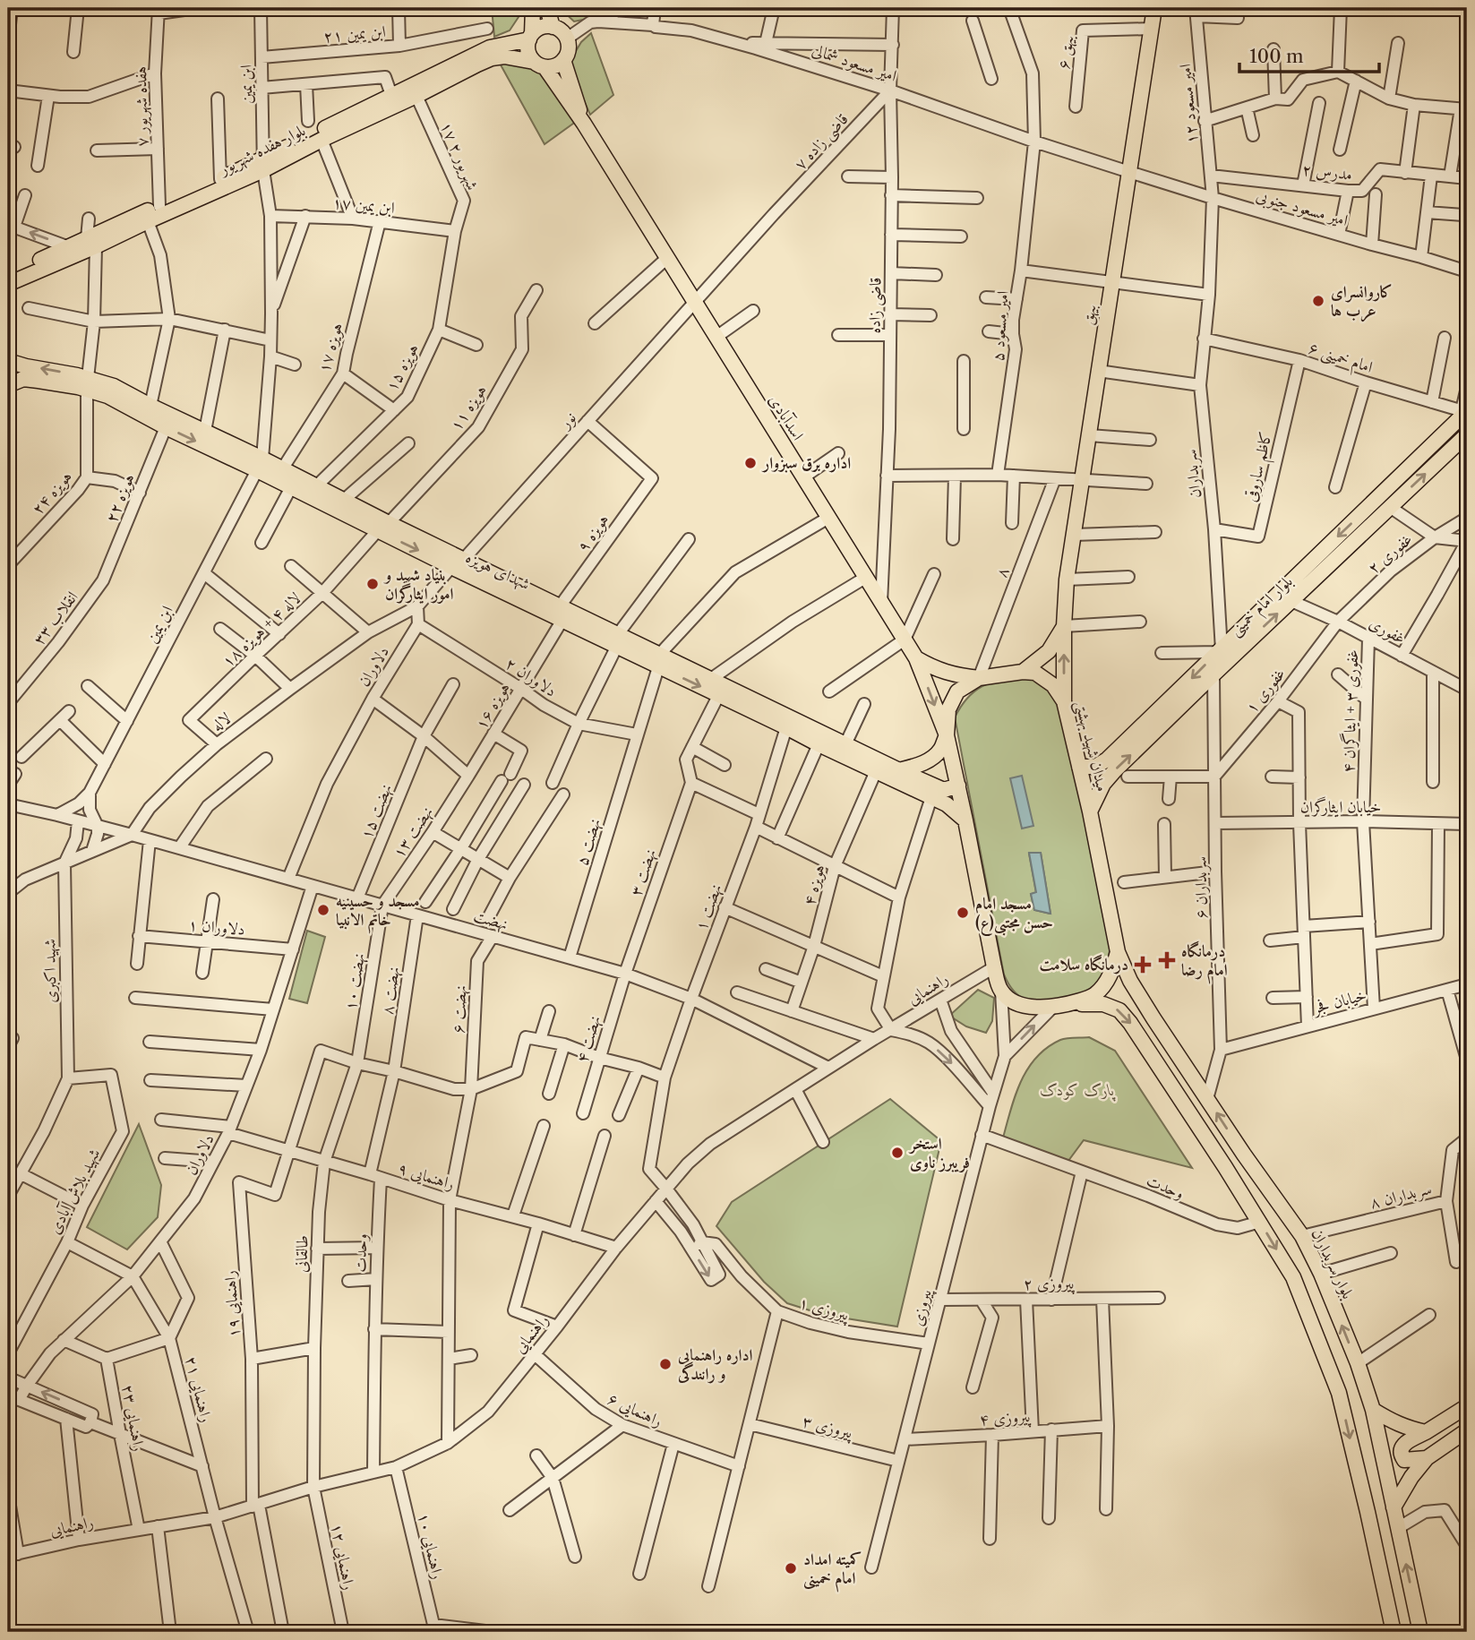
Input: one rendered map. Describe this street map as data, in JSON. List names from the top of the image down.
{
  "streets": {
    "main road": [
      "بلوار هفده شهریور",
      "بیهق",
      "اسدآبادی",
      "شهدای هویزه",
      "بلوار امام خمینی",
      "میدان شهید بهشتی",
      "بلوار سربداران"
    ],
    "street": [
      "ابن یمین ۲۱",
      "بیهق ۶",
      "امیر مسعود شمالی",
      "ابن یمین",
      "امیر مسعود ۱۲",
      "هفده شهریور ۷",
      "قاضی زاده ۷",
      "۱۷ شهریور ۲",
      "مدرس ۲",
      "ابن یمین ۱۷",
      "امیر مسعود جنوبی",
      "قاضی زاده",
      "امیر مسعود ۵",
      "هویزه ۱۷",
      "امام خمینی ۶",
      "هویزه ۱۵",
      "هویزه ۱۱",
      "نور",
      "کاظم ساروقی",
      "سربداران",
      "هویزه ۲۴",
      "هویزه ۲۲",
      "هویزه ۹",
      "غفوری ۲",
      "۸",
      "انقلاب ۳۳",
      "لاله ۴ + هویزه ۱۸",
      "غفوری",
      "دلاوران",
      "دلاوران ۲",
      "غفوری ۱",
      "هویزه ۱۶",
      "غفوری ۳ + ایثاگران ۴",
      "لاله",
      "خیابان ایثارگران",
      "نهضت ۱۵",
      "نهضت ۱۳",
      "نهضت ۵",
      "نهضت ۳",
      "هویزه ۴",
      "سربداران ۶",
      "نهضت ۱",
      "نهضت",
      "دلاوران ۱",
      "شهید اکبری",
      "نهضت ۱۰",
      "راهنمایی",
      "نهضت ۸",
      "خیابان فجر",
      "نهضت ۶",
      "نهضت ۴",
      "راهنمایی ۹",
      "وحدت",
      "شهید بلاش آبادی",
      "سربداران ۸",
      "طالقانی",
      "پیروزی ۲",
      "راهنمایی ۱۹",
      "پیروزی",
      "پیروزی ۱",
      "راهنمایی ۲۱",
      "راهنمایی ۶",
      "راهنمایی ۲۳",
      "پیروزی ۴",
      "پیروزی ۳",
      "راهنمایی ۱۰",
      "راهنمایی ۱۲"
    ]
  },
  "crossings": [
    ["ابن یمین ۲۱", "ابن یمین"],
    ["بیهق ۶", "بیهق"],
    ["امیر مسعود شمالی", "قاضی زاده ۷"],
    ["امیر مسعود شمالی", "بلوار هفده شهریور"],
    ["امیر مسعود شمالی", "امیر مسعود جنوبی"],
    ["امیر مسعود شمالی", "قاضی زاده"],
    ["امیر مسعود شمالی", "بیهق"],
    ["امیر مسعود شمالی", "امیر مسعود ۵"],
    ["امیر مسعود شمالی", "اسدآبادی"],
    ["ابن یمین", "بلوار هفده شهریور"],
    ["ابن یمین", "ابن یمین ۱۷"],
    ["ابن یمین", "شهدای هویزه"],
    ["امیر مسعود ۱۲", "مدرس ۲"],
    ["امیر مسعود ۱۲", "امیر مسعود جنوبی"],
    ["امیر مسعود ۱۲", "سربداران"],
    ["هفده شهریور ۷", "بلوار هفده شهریور"],
    ["قاضی زاده ۷", "قاضی زاده"],
    ["قاضی زاده ۷", "اسدآبادی"],
    ["قاضی زاده ۷", "نور"],
    ["بلوار هفده شهریور", "۱۷ شهریور ۲"],
    ["بلوار هفده شهریور", "اسدآبادی"],
    ["بلوار هفده شهریور", "هویزه ۲۴"],
    ["۱۷ شهریور ۲", "ابن یمین ۱۷"],
    ["۱۷ شهریور ۲", "هویزه ۱۵"],
    ["ابن یمین ۱۷", "هویزه ۱۷"],
    ["ابن یمین ۱۷", "هویزه ۱۵"],
    ["امیر مسعود جنوبی", "بیهق"],
    ["قاضی زاده", "اسدآبادی"],
    ["بیهق", "میدان شهید بهشتی"],
    ["هویزه ۱۷", "شهدای هویزه"],
    ["امام خمینی ۶", "کاظم ساروقی"],
    ["امام خمینی ۶", "سربداران"],
    ["امام خمینی ۶", "بلوار امام خمینی"],
    ["هویزه ۱۵", "شهدای هویزه"],
    ["هویزه ۱۱", "شهدای هویزه"],
    ["هویزه ۱۱", "لاله ۴ + هویزه ۱۸"],
    ["اسدآبادی", "نور"],
    ["نور", "هویزه ۹"],
    ["نور", "شهدای هویزه"],
    ["کاظم ساروقی", "سربداران"],
    ["سربداران", "بلوار امام خمینی"],
    ["هویزه ۲۴", "شهدای هویزه"],
    ["هویزه ۲۲", "شهدای هویزه"],
    ["هویزه ۲۲", "انقلاب ۳۳"],
    ["هویزه ۹", "شهدای هویزه"],
    ["هویزه ۹", "هویزه ۱۶"],
    ["غفوری ۲", "غفوری"],
    ["غفوری ۲", "غفوری ۱"],
    ["شهدای هویزه", "لاله ۴ + هویزه ۱۸"],
    ["شهدای هویزه", "هویزه ۱۶"],
    ["شهدای هویزه", "لاله"],
    ["شهدای هویزه", "نهضت ۵"],
    ["شهدای هویزه", "هویزه ۴"],
    ["شهدای هویزه", "نهضت ۱"],
    ["بلوار امام خمینی", "غفوری"],
    ["بلوار امام خمینی", "میدان شهید بهشتی"],
    ["بلوار امام خمینی", "سربداران ۶"],
    ["لاله ۴ + هویزه ۱۸", "لاله"],
    ["غفوری", "غفوری ۱"],
    ["غفوری", "غفوری ۳ + ایثاگران ۴"],
    ["دلاوران", "دلاوران ۲"],
    ["دلاوران", "نهضت"],
    ["دلاوران", "دلاوران ۱"],
    ["دلاوران", "راهنمایی ۹"],
    ["دلاوران", "راهنمایی ۲۱"],
    ["دلاوران ۲", "هویزه ۱۶"],
    ["دلاوران ۲", "نهضت ۵"],
    ["غفوری ۱", "سربداران ۶"],
    ["هویزه ۱۶", "نهضت ۱۳"],
    ["غفوری ۳ + ایثاگران ۴", "خیابان ایثارگران"],
    ["غفوری ۳ + ایثاگران ۴", "خیابان فجر"],
    ["لاله", "نهضت"],
    ["میدان شهید بهشتی", "بلوار سربداران"],
    ["خیابان ایثارگران", "سربداران ۶"],
    ["نهضت ۱۵", "نهضت"],
    ["نهضت ۱۳", "نهضت"],
    ["نهضت ۱۳", "نهضت ۱۰"],
    ["نهضت ۵", "نهضت"],
    ["نهضت ۳", "نهضت"],
    ["نهضت ۳", "نهضت ۴"],
    ["سربداران ۶", "خیابان فجر"],
    ["سربداران ۶", "بلوار سربداران"],
    ["نهضت ۱", "نهضت"],
    ["نهضت ۱", "راهنمایی"],
    ["نهضت", "نهضت ۱۰"],
    ["نهضت", "راهنمایی"],
    ["نهضت", "نهضت ۸"],
    ["نهضت", "نهضت ۶"],
    ["نهضت", "نهضت ۴"],
    ["شهید اکبری", "شهید بلاش آبادی"],
    ["نهضت ۱۰", "راهنمایی ۹"],
    ["نهضت ۱۰", "طالقانی"],
    ["راهنمایی", "نهضت ۶"],
    ["راهنمایی", "راهنمایی ۹"],
    ["راهنمایی", "وحدت"],
    ["راهنمایی", "طالقانی"],
    ["راهنمایی", "راهنمایی ۱۹"],
    ["راهنمایی", "راهنمایی ۲۱"],
    ["راهنمایی", "راهنمایی ۶"],
    ["راهنمایی", "راهنمایی ۲۳"],
    ["راهنمایی", "راهنمایی ۱۰"],
    ["راهنمایی", "راهنمایی ۱۲"],
    ["نهضت ۸", "راهنمایی ۹"],
    ["نهضت ۸", "وحدت"],
    ["نهضت ۶", "راهنمایی ۹"],
    ["راهنمایی ۹", "وحدت"],
    ["راهنمایی ۹", "طالقانی"],
    ["راهنمایی ۹", "راهنمایی ۱۹"],
    ["وحدت", "پیروزی"],
    ["سربداران ۸", "بلوار سربداران"],
    ["طالقانی", "راهنمایی ۱۲"],
    ["پیروزی ۲", "پیروزی"],
    ["پیروزی", "پیروزی ۱"],
    ["پیروزی", "پیروزی ۴"],
    ["پیروزی", "پیروزی ۳"]
  ],
  "parks": ["پارک کودک"],
  "places": {
    "other": [
      "کاروانسرای عرب ها",
      "اداره برق سبزوار",
      "بنیاد شهید و امور ایثارگران",
      "مسجد و حسینیه خاتم الانبیا",
      "مسجد امام حسن مجتبی(ع)",
      "استخر فریبرز ناوی",
      "اداره راهنمایی و رانندگی",
      "کمیته امداد امام خمینی"
    ],
    "health": ["درمانگاه امام رضا", "درمانگاه سلامت"]
  },
  "scale_bar": "100 m"
}
